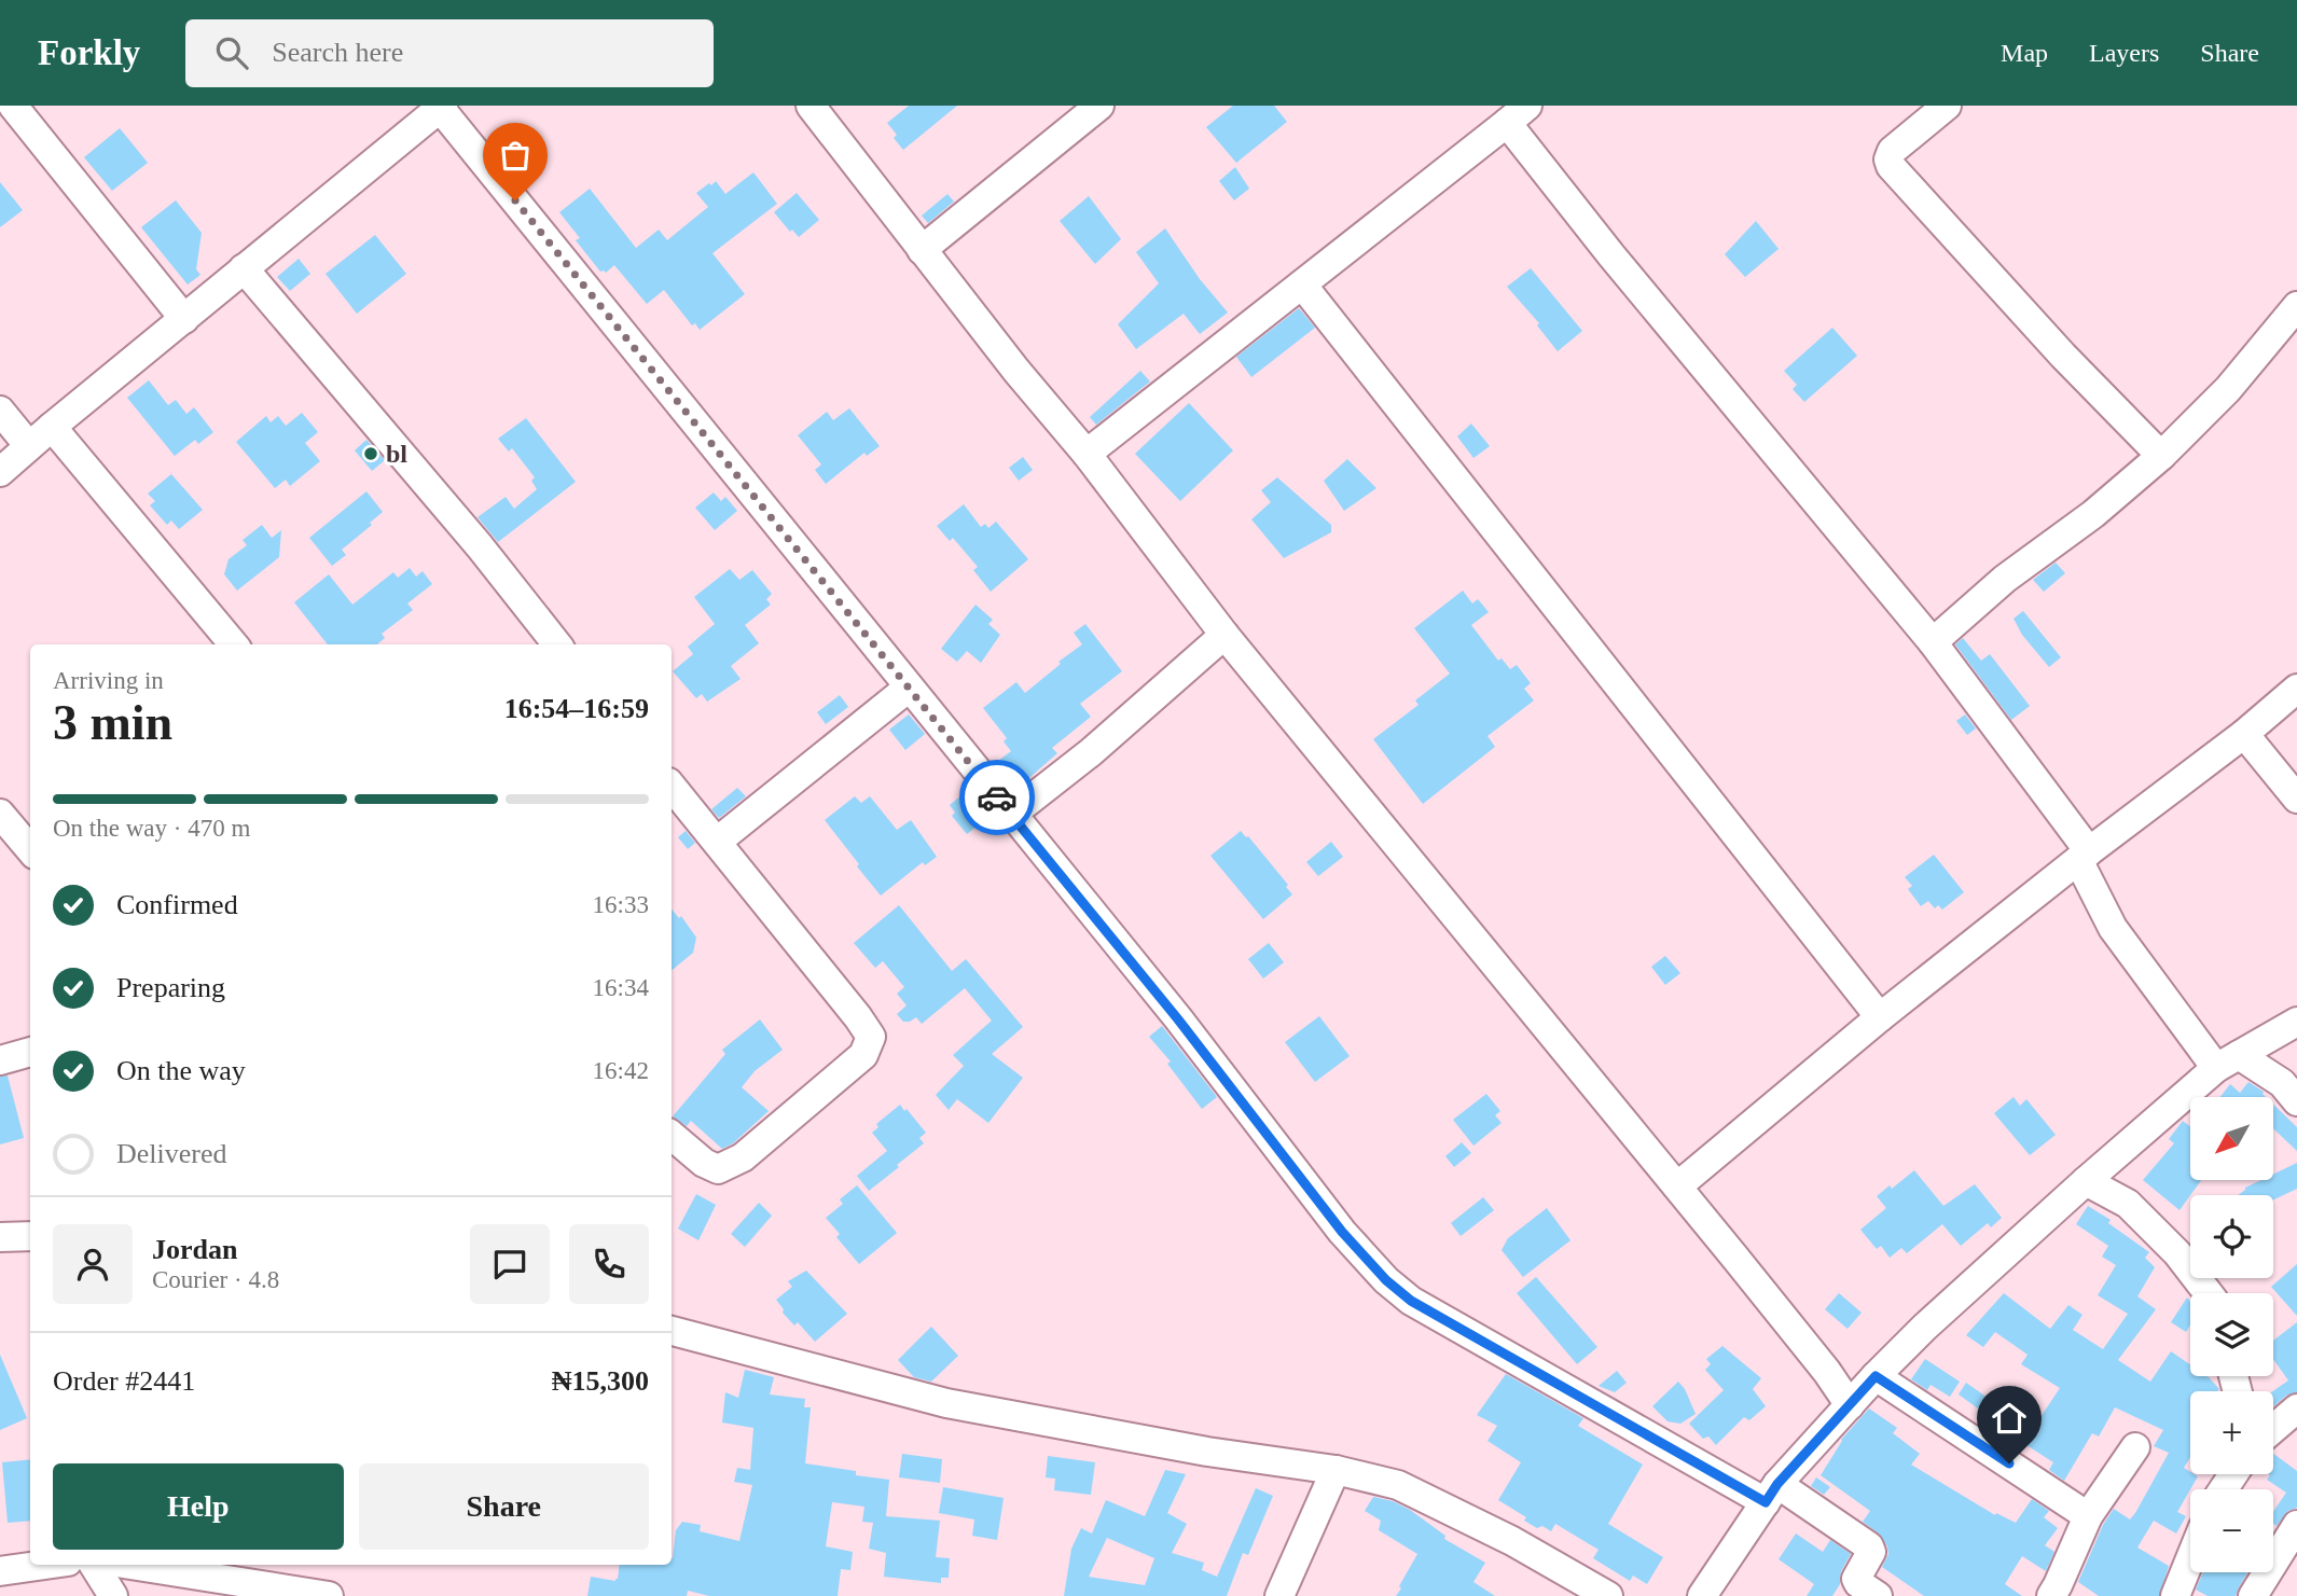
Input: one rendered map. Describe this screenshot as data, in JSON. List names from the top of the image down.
{
  "places": ["bl"],
  "north": "bottom left",
  "page": {
    "header": "Forkly",
    "search": "Search here",
    "nav": ["Map", "Layers", "Share"],
    "heading": ["3 min", "Arriving in", "16:54–16:59"],
    "panel": [
      "Jordan",
      "Courier · 4.8",
      "Order #2441",
      "₦15,300"
    ],
    "bar": "On the way · 470 m",
    "list": [
      ["Confirmed", "16:33"],
      ["Preparing", "16:34"],
      ["On the way", "16:42"],
      "Delivered"
    ],
    "map_buttons": ["+", "−"],
    "buttons": ["Help", "Share"]
  }
}
